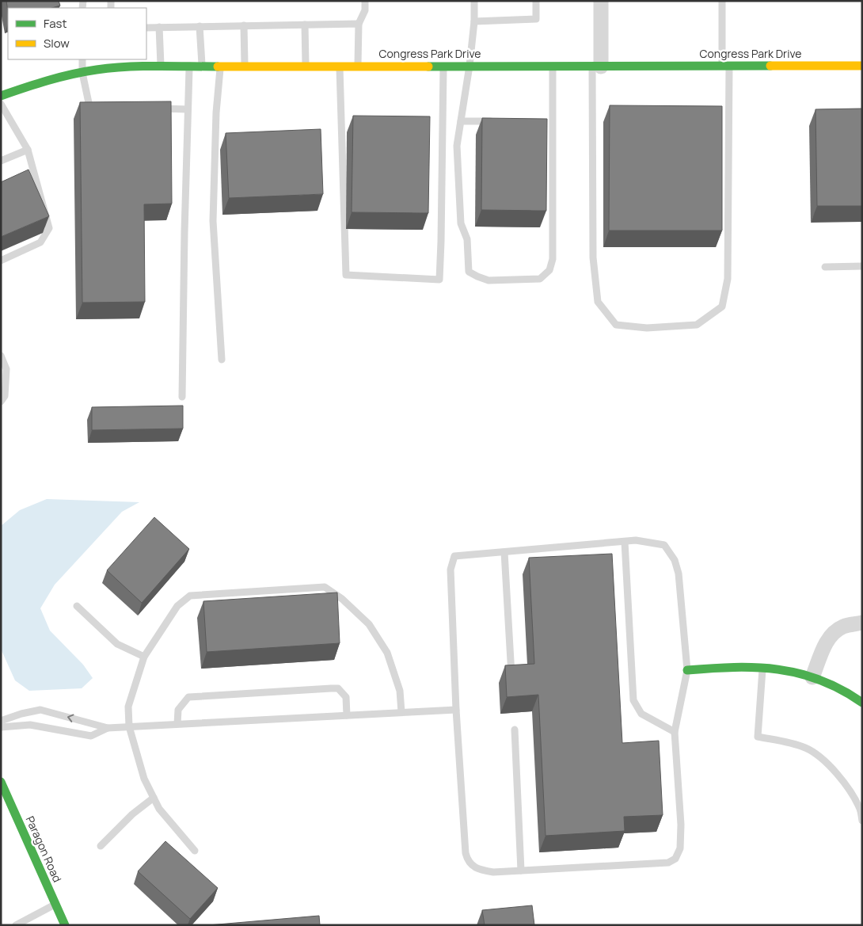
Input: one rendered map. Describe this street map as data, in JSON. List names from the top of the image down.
{
  "streets": {
    "street": ["Congress Park Drive", "Paragon Road"]
  },
  "legend": ["Fast", "Slow"]
}
